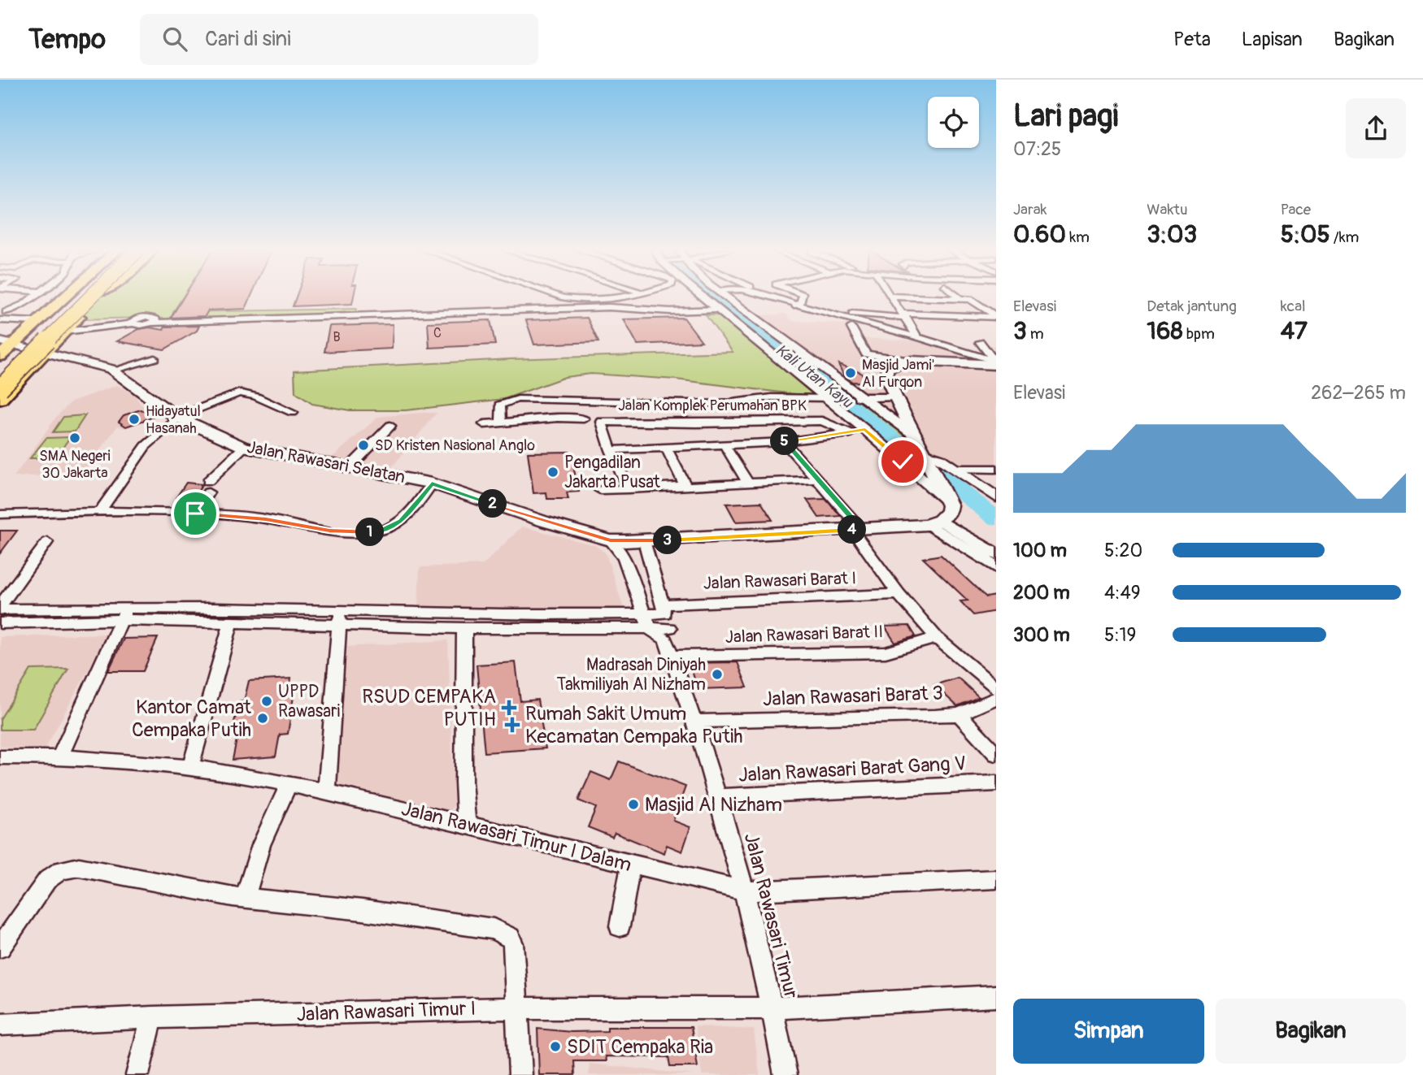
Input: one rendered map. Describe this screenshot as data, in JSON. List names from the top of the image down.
{
  "streets": {
    "main road": ["Jalan Rawasari Selatan"],
    "street": [
      "Jalan Komplek Perumahan BPK",
      "Jalan Rawasari Barat I",
      "Jalan Rawasari Barat II",
      "Jalan Rawasari Barat 3",
      "Jalan Rawasari Barat Gang V",
      "Jalan Rawasari Timur I Dalam",
      "Jalan Rawasari Timur",
      "Jalan Rawasari Timur I"
    ]
  },
  "crossings": [
    ["Jalan Rawasari Selatan", "Jalan Rawasari Timur"],
    ["Jalan Rawasari Barat I", "Jalan Rawasari Timur"],
    ["Jalan Rawasari Barat II", "Jalan Rawasari Timur"],
    ["Jalan Rawasari Barat 3", "Jalan Rawasari Timur"],
    ["Jalan Rawasari Barat Gang V", "Jalan Rawasari Timur"],
    ["Jalan Rawasari Timur I Dalam", "Jalan Rawasari Timur"],
    ["Jalan Rawasari Timur", "Jalan Rawasari Timur I"]
  ],
  "water": ["Kali Utan Kayu"],
  "places": {
    "other": [
      "Masjid Jami' Al Furqon",
      "Hidayatul Hasanah",
      "SMA Negeri 30 Jakarta",
      "SD Kristen Nasional Anglo",
      "Pengadilan Jakarta Pusat",
      "Madrasah Diniyah Takmiliyah Al Nizham",
      "UPPD Rawasari",
      "Kantor Camat Cempaka Putih",
      "Masjid Al Nizham",
      "SDIT Cempaka Ria"
    ],
    "health": ["RSUD CEMPAKA PUTIH", "Rumah Sakit Umum Kecamatan Cempaka Putih"]
  },
  "house_numbers": ["C", "B"],
  "page": {
    "header": "Tempo",
    "search": "Cari di sini",
    "nav": ["Peta", "Lapisan", "Bagikan"],
    "heading": ["Lari pagi", "07:25"],
    "stats": [
      ["Jarak", "0.60 km"],
      ["Waktu", "3:03"],
      ["Pace", "5:05 /km"],
      ["Elevasi", "3 m"],
      ["Detak jantung", "168 bpm"],
      ["kcal", "47"]
    ],
    "chart": ["Elevasi", "262–265 m"],
    "pins": [
      "5",
      "2",
      "4",
      "1",
      "3"
    ],
    "list": [
      {
        "name": "100 m",
        "note": "5:20"
      },
      {
        "name": "200 m",
        "note": "4:49"
      },
      {
        "name": "300 m",
        "note": "5:19"
      }
    ],
    "buttons": ["Simpan", "Bagikan"]
  }
}
